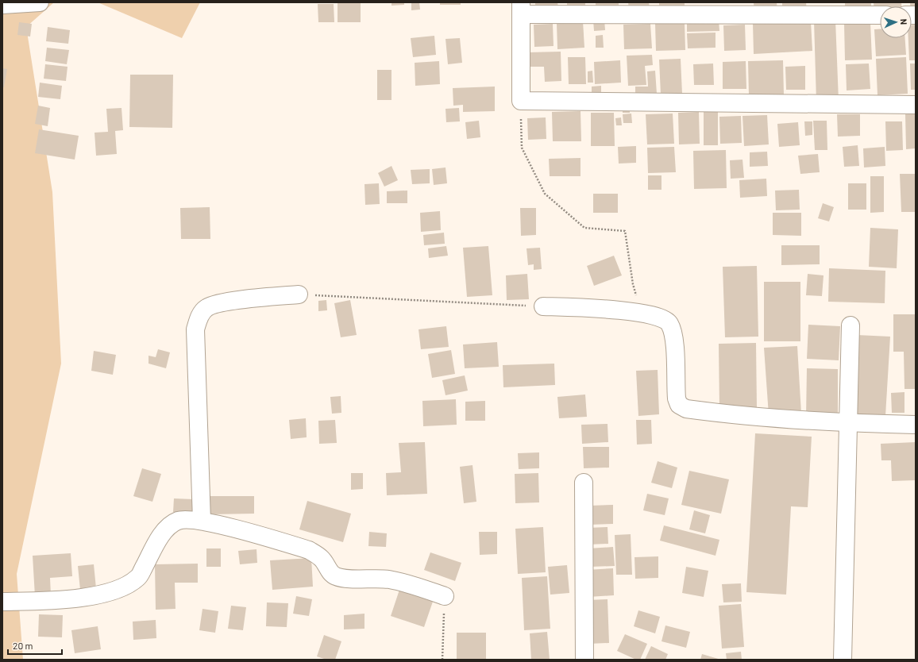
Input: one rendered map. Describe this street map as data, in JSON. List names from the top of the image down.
{
  "scale_bar": "20 m",
  "north": "right"
}
